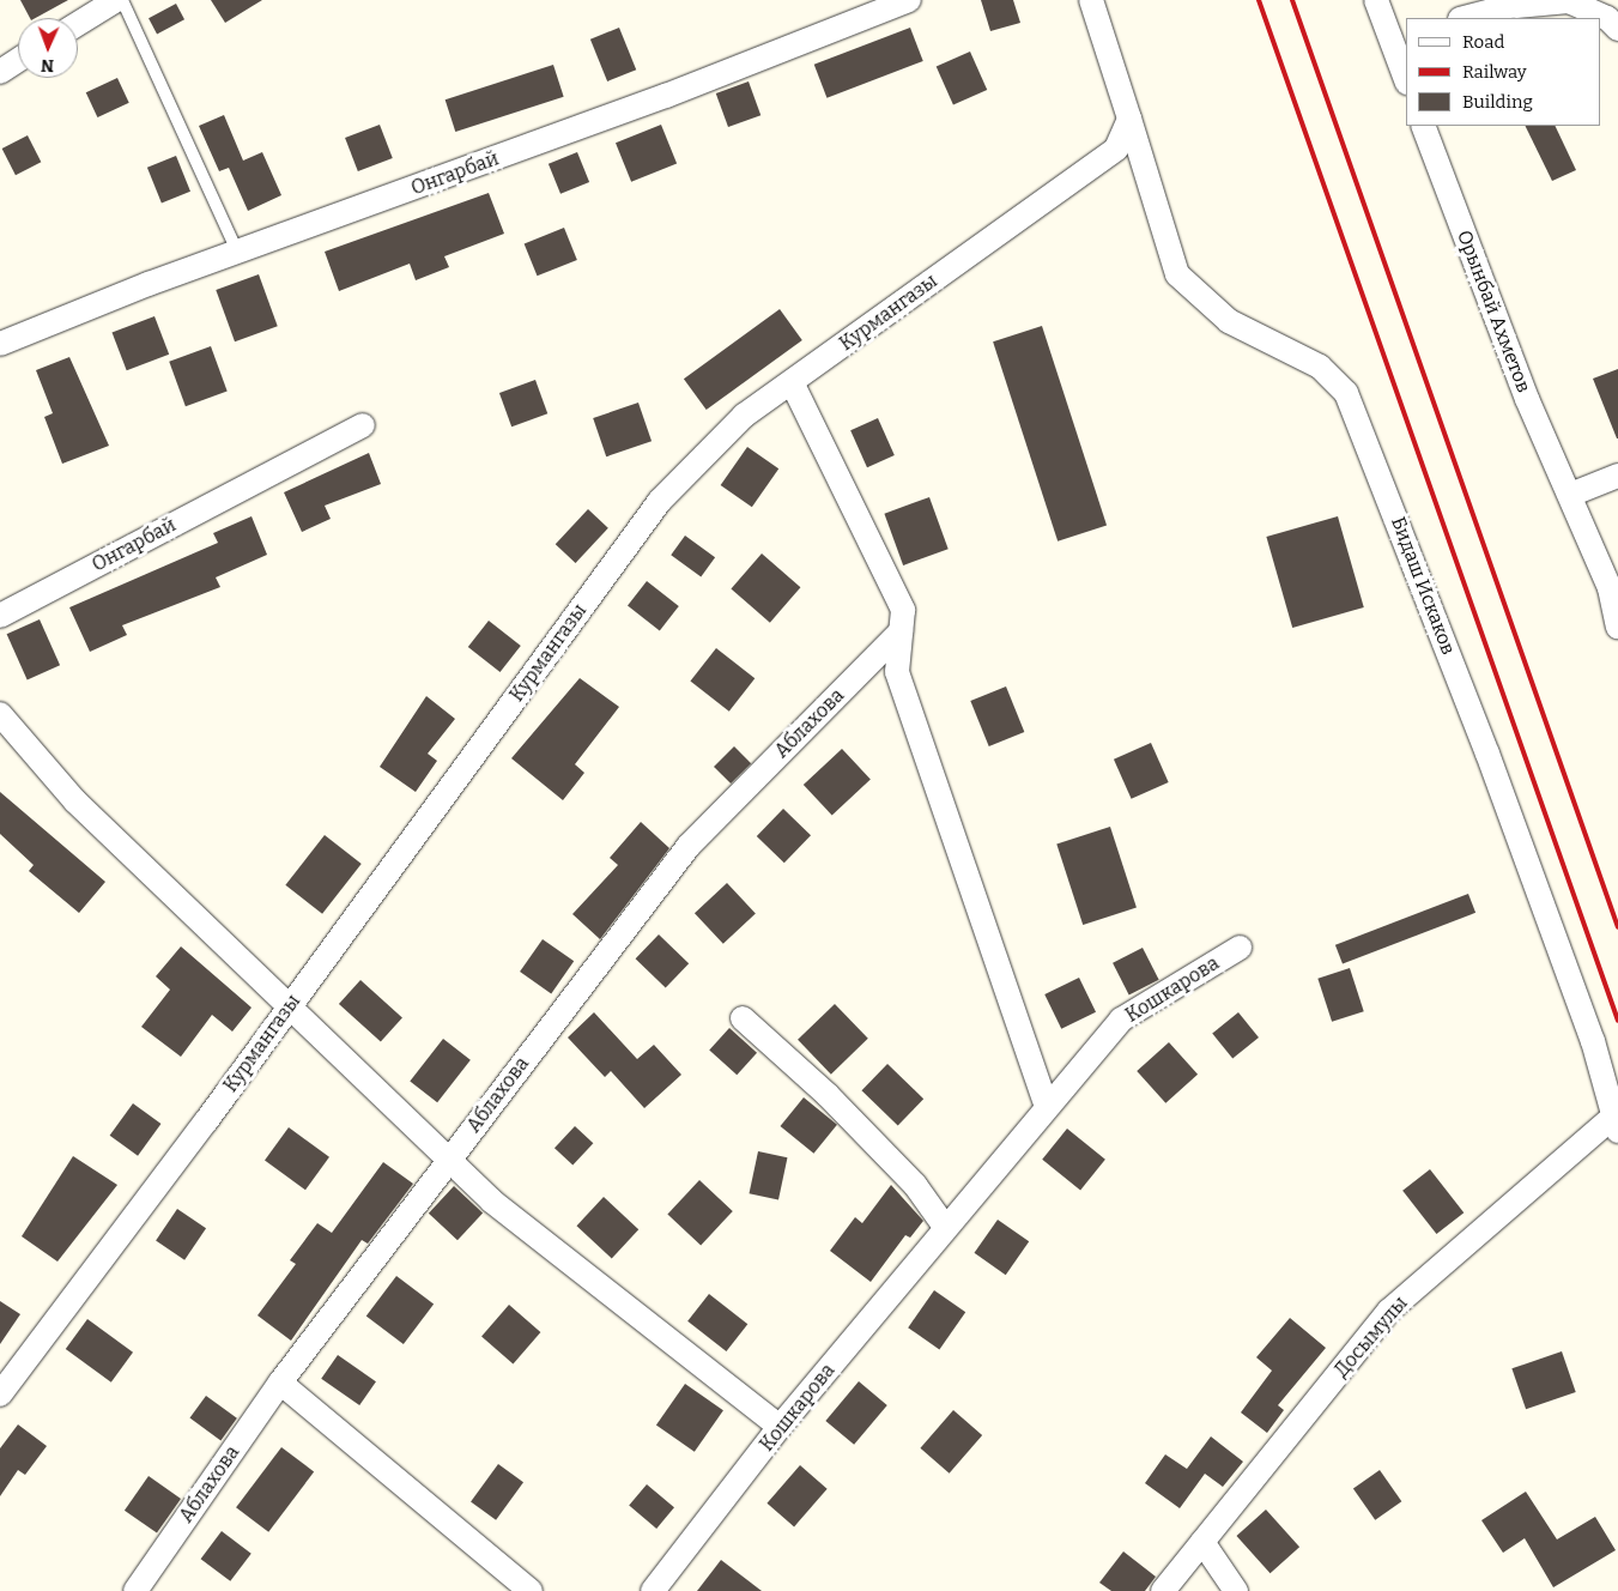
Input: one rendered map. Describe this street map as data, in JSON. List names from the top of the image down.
{
  "streets": {
    "street": [
      "Онгарбай",
      "Орынбай Ахметов",
      "Курмангазы",
      "Бидаш Искаков",
      "Аблахова",
      "Кошкарова",
      "Досымулы"
    ]
  },
  "crossings": [
    ["Курмангазы", "Бидаш Искаков"],
    ["Бидаш Искаков", "Досымулы"]
  ],
  "legend": ["Road", "Railway", "Building"],
  "north": "bottom"
}
